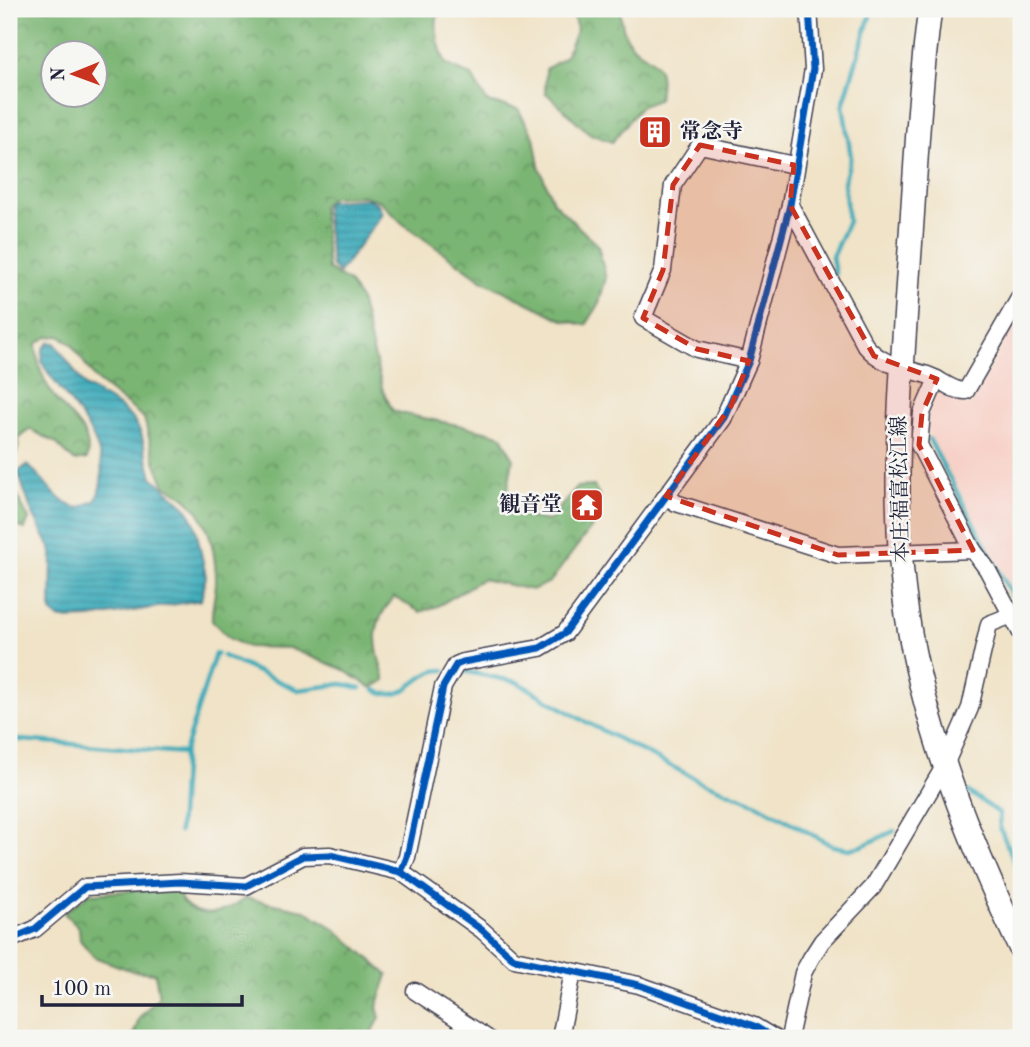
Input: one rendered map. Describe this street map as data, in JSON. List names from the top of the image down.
{
  "streets": {
    "main road": ["本庄福富松江線"]
  },
  "places": {
    "building": ["常念寺"],
    "temple": ["観音堂"]
  },
  "scale_bar": "100 m",
  "north": "left"
}
